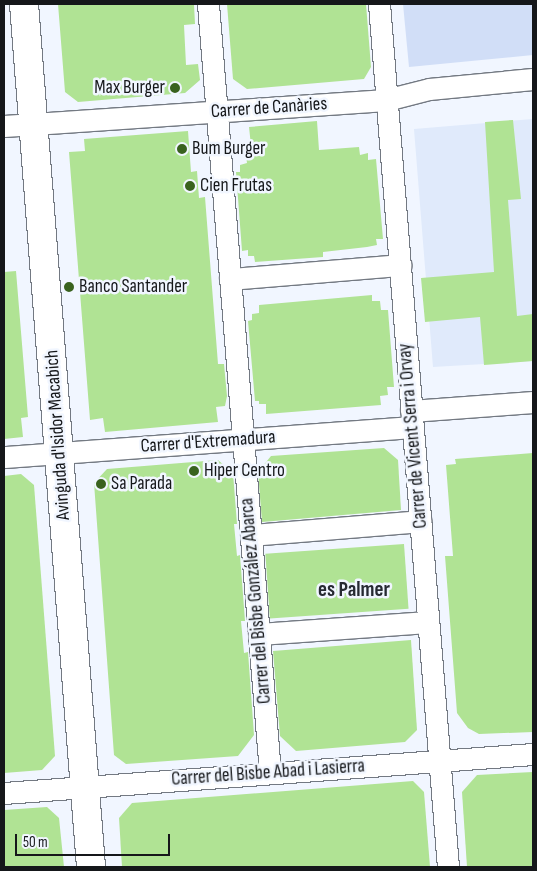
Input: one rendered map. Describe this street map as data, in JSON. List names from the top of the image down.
{
  "streets": {
    "street": [
      "Carrer de Canàries",
      "Avinguda d'Isidor Macabich",
      "Carrer de Vicent Serra i Orvay",
      "Carrer d'Extremadura",
      "Carrer del Bisbe González Abarca",
      "Carrer del Bisbe Abad i Lasierra"
    ]
  },
  "crossings": [
    ["Carrer de Canàries", "Avinguda d'Isidor Macabich"],
    ["Carrer de Canàries", "Carrer de Vicent Serra i Orvay"],
    ["Carrer de Canàries", "Carrer del Bisbe González Abarca"],
    ["Avinguda d'Isidor Macabich", "Carrer d'Extremadura"],
    ["Avinguda d'Isidor Macabich", "Carrer del Bisbe Abad i Lasierra"],
    ["Carrer de Vicent Serra i Orvay", "Carrer d'Extremadura"],
    ["Carrer de Vicent Serra i Orvay", "Carrer del Bisbe Abad i Lasierra"],
    ["Carrer d'Extremadura", "Carrer del Bisbe González Abarca"],
    ["Carrer del Bisbe González Abarca", "Carrer del Bisbe Abad i Lasierra"]
  ],
  "districts": ["es Palmer"],
  "places": [
    "Max Burger",
    "Bum Burger",
    "Cien Frutas",
    "Banco Santander",
    "Hiper Centro",
    "Sa Parada"
  ],
  "scale_bar": "50 m"
}
